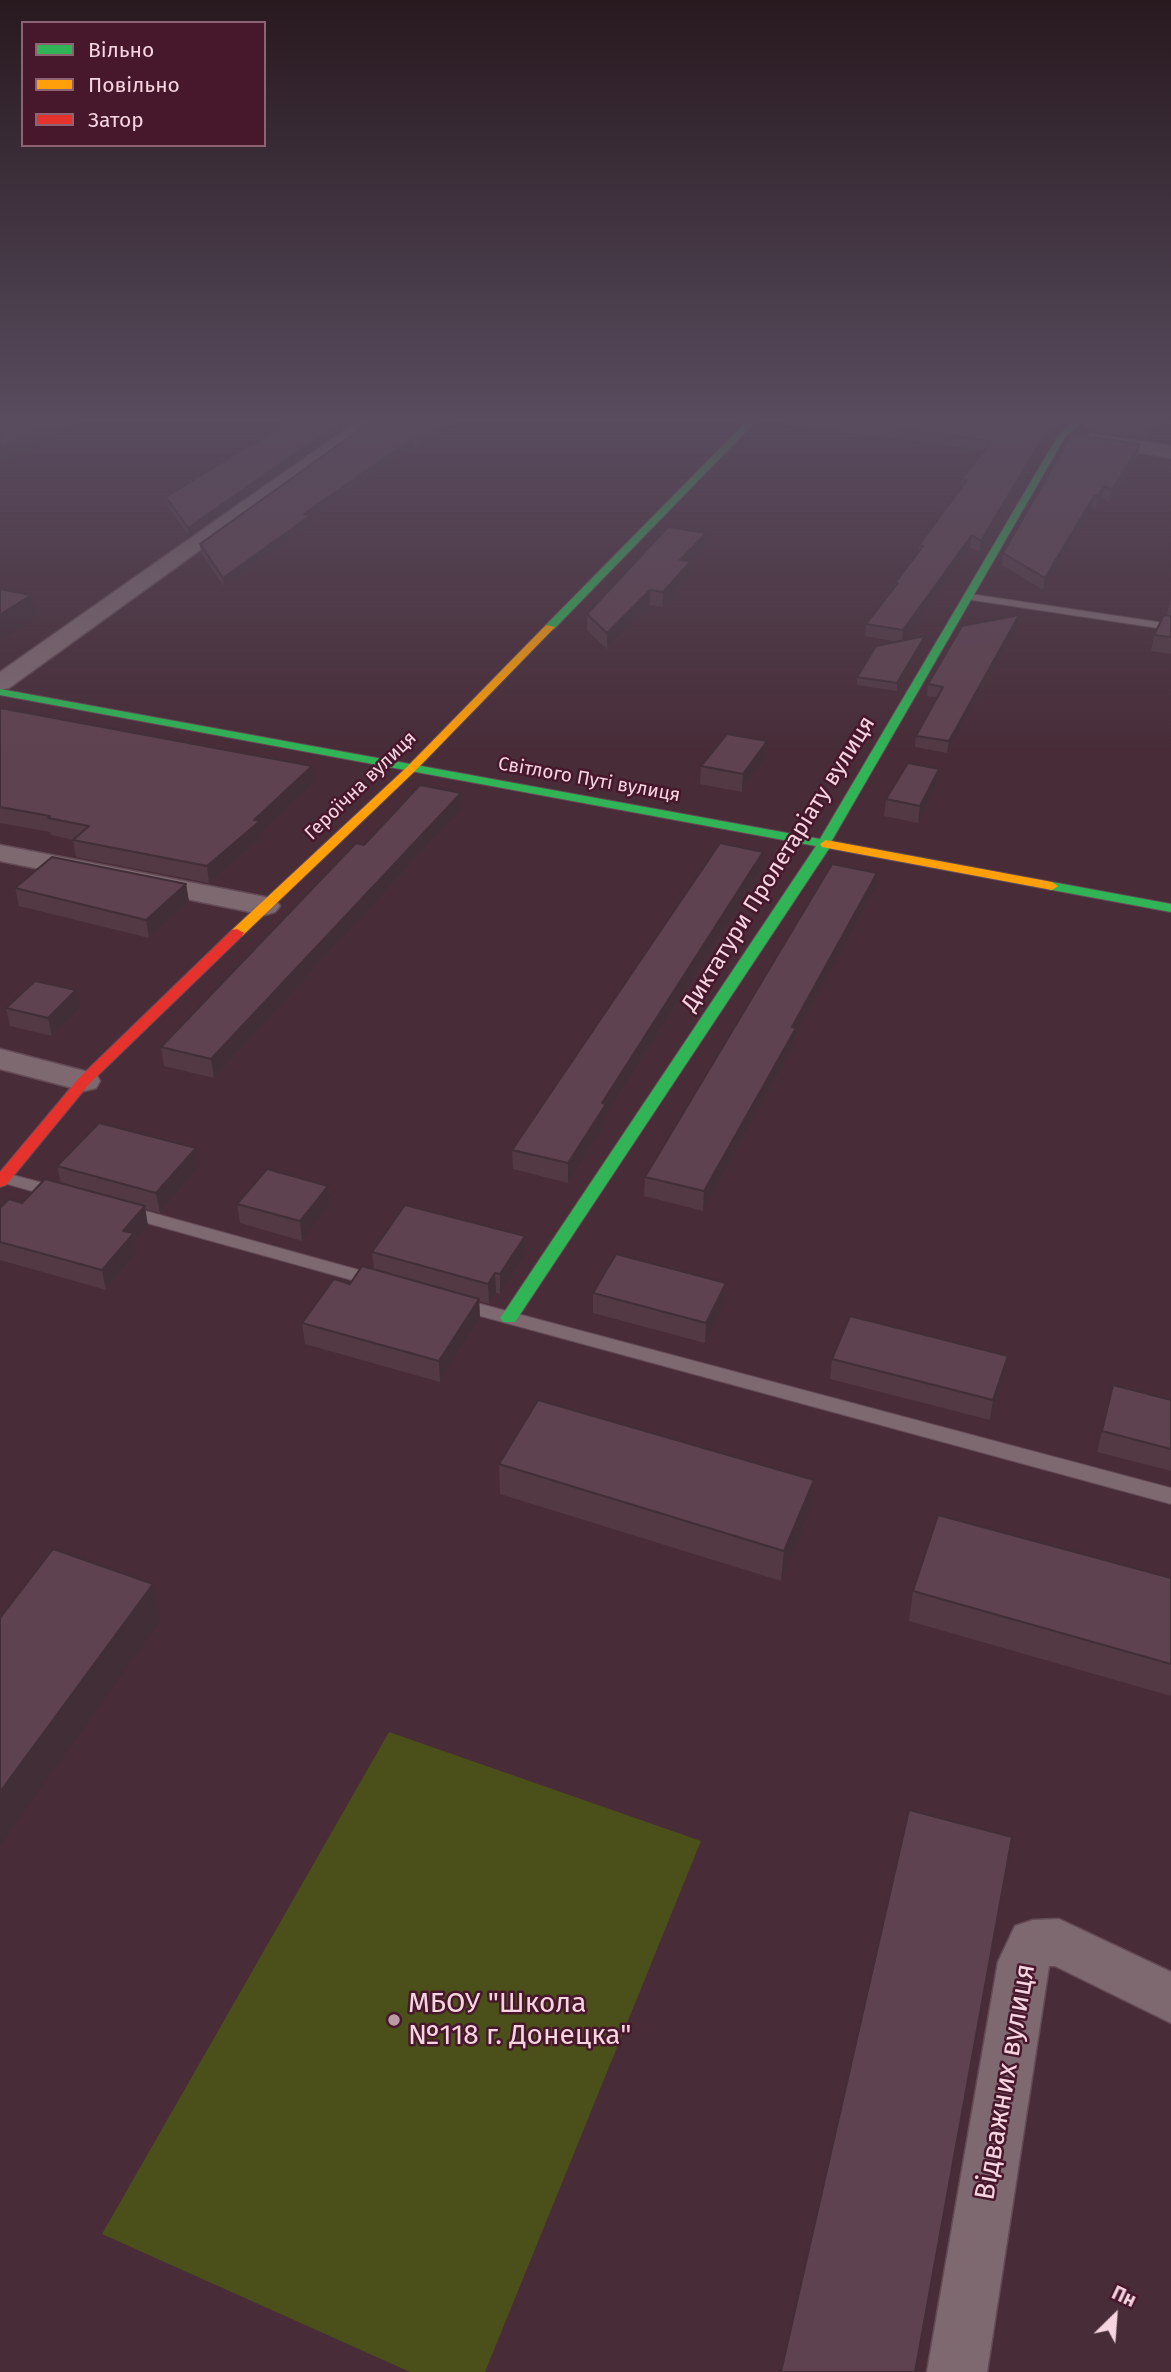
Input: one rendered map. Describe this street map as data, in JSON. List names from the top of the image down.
{
  "streets": {
    "street": [
      "Світлого Путі вулиця",
      "Героїчна вулиця",
      "Диктатури Пролетаріату вулиця",
      "Відважних вулиця"
    ]
  },
  "crossings": [
    ["Світлого Путі вулиця", "Героїчна вулиця"],
    ["Світлого Путі вулиця", "Диктатури Пролетаріату вулиця"]
  ],
  "places": ["МБОУ \"Школа №118 г. Донецка\""],
  "legend": ["Вільно", "Повільно", "Затор"],
  "north": "top right"
}
